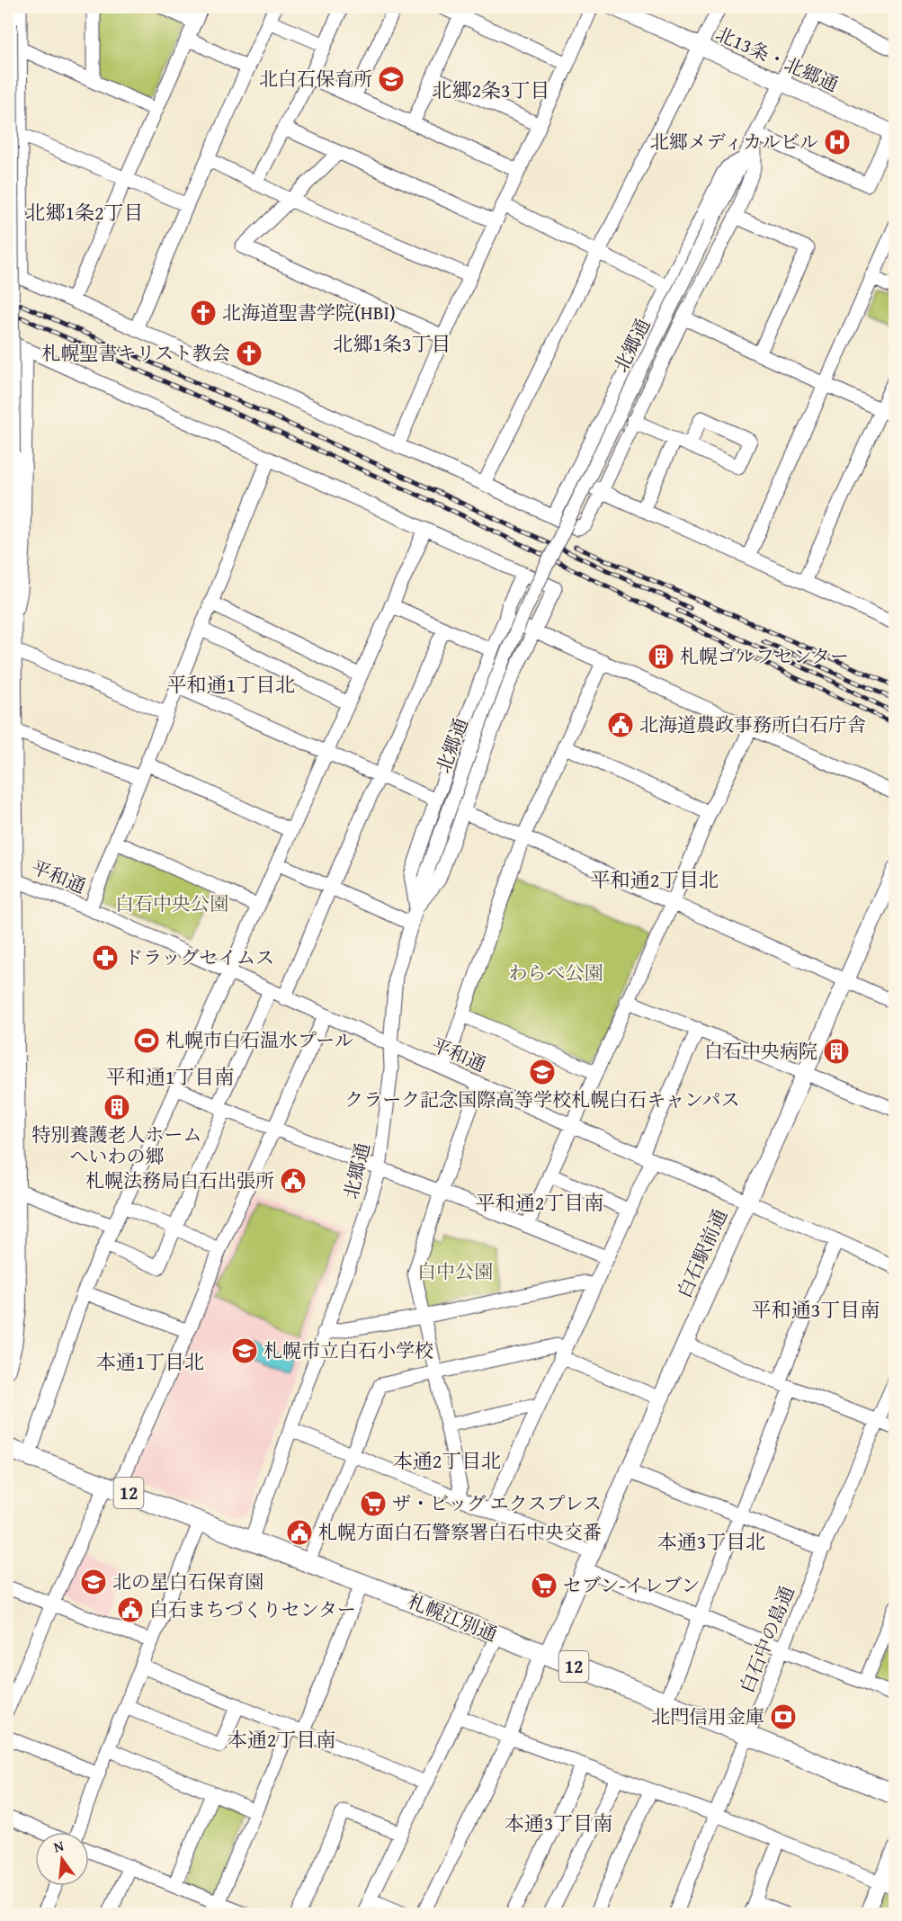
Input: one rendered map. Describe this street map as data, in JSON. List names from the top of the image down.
{
  "streets": {
    "highway": ["12", "札幌江別通"],
    "main road": ["北13条・北郷通", "白石駅前通"],
    "street": ["北郷通", "平和通", "白石中の島通"]
  },
  "crossings": [
    ["北13条・北郷通", "北郷通"],
    ["北郷通", "平和通"],
    ["北郷通", "札幌江別通"],
    ["平和通", "白石駅前通"],
    ["白石駅前通", "札幌江別通"],
    ["札幌江別通", "白石中の島通"]
  ],
  "districts": [
    "北郷2条3丁目",
    "北郷1条2丁目",
    "北郷1条3丁目",
    "平和通1丁目北",
    "平和通2丁目北",
    "平和通1丁目南",
    "平和通2丁目南",
    "平和通3丁目南",
    "本通1丁目北",
    "本通2丁目北",
    "本通3丁目北",
    "本通2丁目南",
    "本通3丁目南"
  ],
  "parks": ["白石中央公園", "わらべ公園", "白中公園"],
  "places": {
    "school or university": [
      "北白石保育所",
      "クラーク記念国際高等学校札幌白石キャンパス",
      "札幌市立白石小学校",
      "北の星白石保育園"
    ],
    "hospital": ["北郷メディカルビル"],
    "church": ["北海道聖書学院(HBI)", "札幌聖書キリスト教会"],
    "building": ["札幌ゴルフセンター", "白石中央病院", "特別養護老人ホーム へいわの郷"],
    "public building": [
      "北海道農政事務所白石庁舎",
      "札幌法務局白石出張所",
      "札幌方面白石警察署白石中央交番",
      "白石まちづくりセンター"
    ],
    "pharmacy": ["ドラッグセイムス"],
    "sports": ["札幌市白石温水プール"],
    "supermarket": ["ザ・ビッグ エクスプレス", "セブン-イレブン"],
    "bank": ["北門信用金庫"]
  },
  "north": "top"
}
